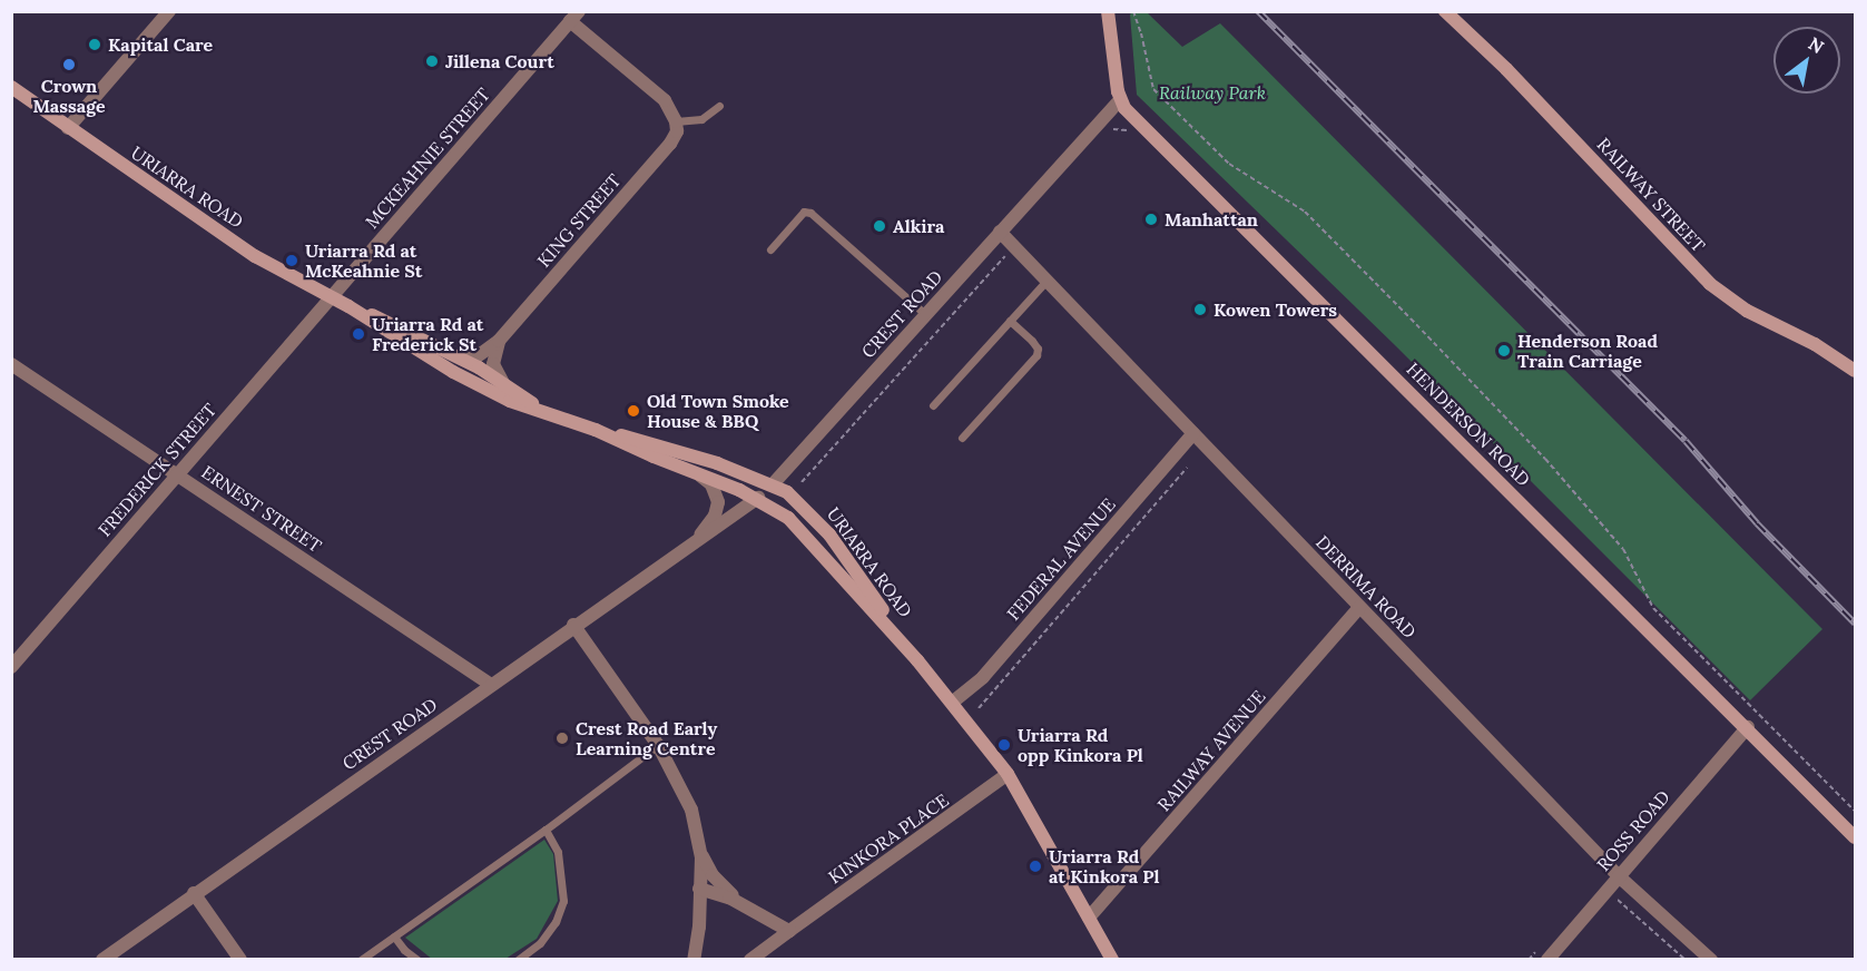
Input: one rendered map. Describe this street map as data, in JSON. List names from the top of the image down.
{
  "streets": {
    "main road": [
      "URIARRA ROAD",
      "RAILWAY STREET",
      "CREST ROAD",
      "HENDERSON ROAD"
    ],
    "street": [
      "MCKEAHNIE STREET",
      "KING STREET",
      "FREDERICK STREET",
      "ERNEST STREET",
      "FEDERAL AVENUE",
      "DERRIMA ROAD",
      "RAILWAY AVENUE",
      "ROSS ROAD",
      "KINKORA PLACE"
    ]
  },
  "crossings": [
    ["MCKEAHNIE STREET", "URIARRA ROAD"],
    ["MCKEAHNIE STREET", "FREDERICK STREET"],
    ["URIARRA ROAD", "KING STREET"],
    ["URIARRA ROAD", "CREST ROAD"],
    ["URIARRA ROAD", "FREDERICK STREET"],
    ["URIARRA ROAD", "FEDERAL AVENUE"],
    ["URIARRA ROAD", "RAILWAY AVENUE"],
    ["URIARRA ROAD", "KINKORA PLACE"],
    ["CREST ROAD", "HENDERSON ROAD"],
    ["CREST ROAD", "ERNEST STREET"],
    ["CREST ROAD", "DERRIMA ROAD"],
    ["HENDERSON ROAD", "ROSS ROAD"],
    ["FREDERICK STREET", "ERNEST STREET"],
    ["FEDERAL AVENUE", "DERRIMA ROAD"],
    ["DERRIMA ROAD", "RAILWAY AVENUE"],
    ["DERRIMA ROAD", "ROSS ROAD"]
  ],
  "parks": ["Railway Park"],
  "places": [
    "Kapital Care",
    "Jillena Court",
    "Crown Massage",
    "Manhattan",
    "Alkira",
    "Uriarra Rd at McKeahnie St",
    "Kowen Towers",
    "Uriarra Rd at Frederick St",
    "Henderson Road Train Carriage",
    "Old Town Smoke House & BBQ",
    "Crest Road Early Learning Centre",
    "Uriarra Rd opp Kinkora Pl",
    "Uriarra Rd at Kinkora Pl"
  ],
  "north": "top right"
}
